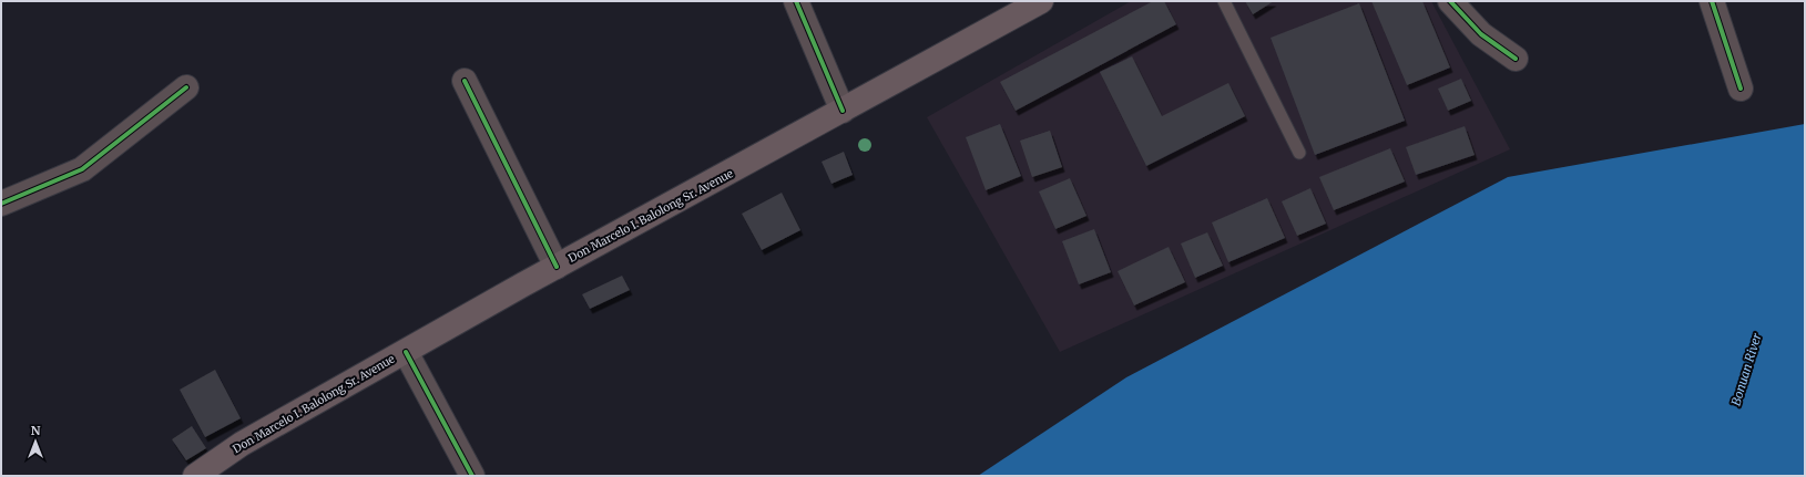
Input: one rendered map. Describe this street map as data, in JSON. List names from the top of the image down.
{
  "streets": {
    "main road": ["Don Marcelo I. Balolong Sr. Avenue"]
  },
  "water": ["Bonuan River"],
  "north": "top"
}
